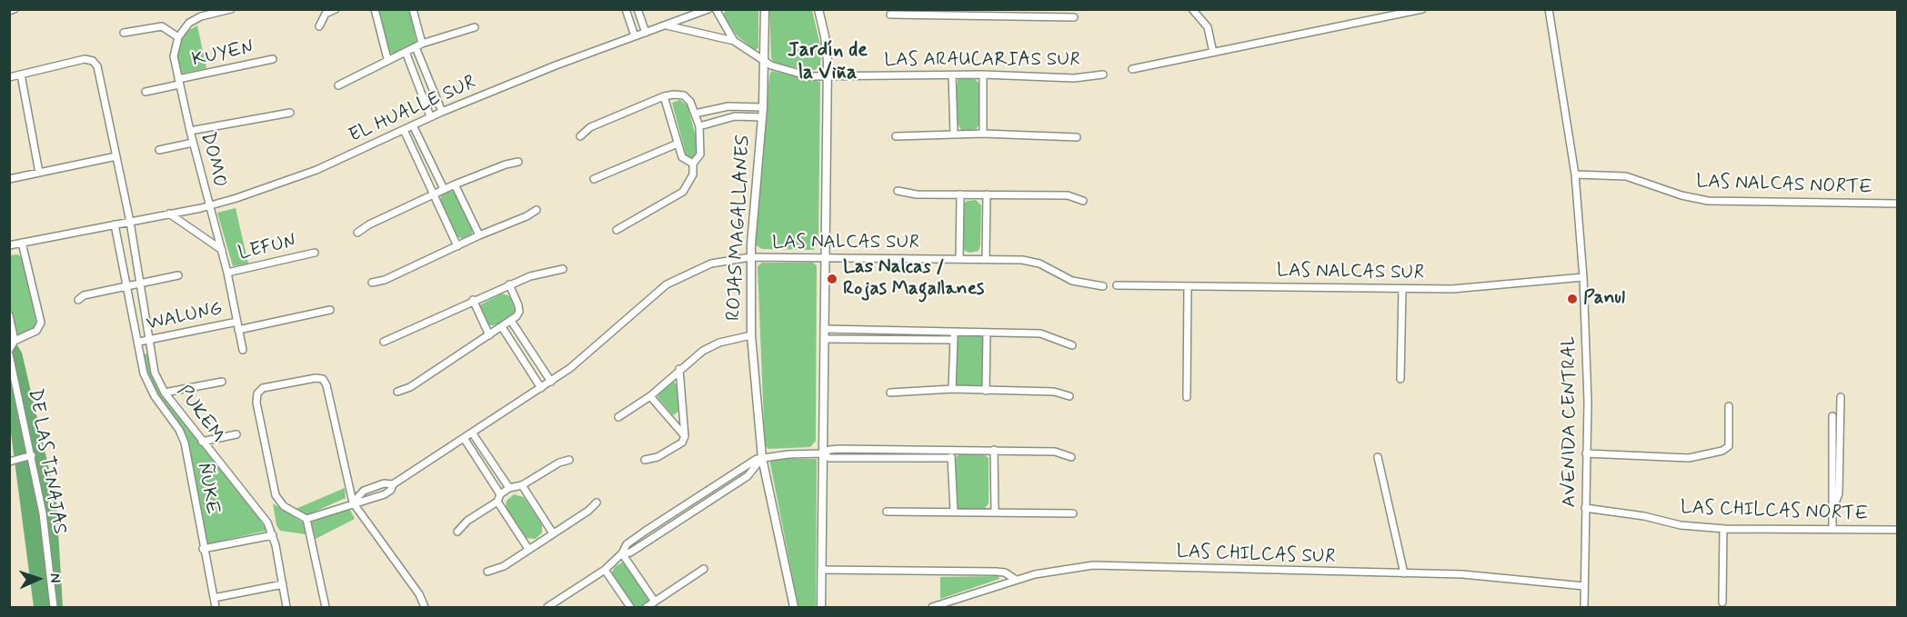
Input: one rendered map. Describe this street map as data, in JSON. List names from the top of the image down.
{
  "streets": {
    "street": [
      "KUYEN",
      "LAS ARAUCARIAS SUR",
      "EL HUALLE SUR",
      "DOMO",
      "LAS NALCAS NORTE",
      "ROJAS MAGALLANES",
      "LAS NALCAS SUR",
      "LEFUN",
      "WALUNG",
      "PUKEM",
      "AVENIDA CENTRAL",
      "DE LAS TINAJAS",
      "ÑUKE",
      "LAS CHILCAS NORTE",
      "LAS CHILCAS SUR"
    ]
  },
  "crossings": [
    ["KUYEN", "DOMO"],
    ["EL HUALLE SUR", "DOMO"],
    ["EL HUALLE SUR", "PUKEM"],
    ["EL HUALLE SUR", "ÑUKE"],
    ["DOMO", "LEFUN"],
    ["DOMO", "WALUNG"],
    ["LAS NALCAS NORTE", "AVENIDA CENTRAL"],
    ["ROJAS MAGALLANES", "LAS NALCAS SUR"],
    ["LAS NALCAS SUR", "AVENIDA CENTRAL"],
    ["WALUNG", "PUKEM"],
    ["WALUNG", "ÑUKE"],
    ["AVENIDA CENTRAL", "LAS CHILCAS NORTE"],
    ["AVENIDA CENTRAL", "LAS CHILCAS SUR"]
  ],
  "districts": ["Jardín de la Viña"],
  "places": ["Las Nalcas / Rojas Magallanes", "Panul"],
  "north": "right"
}
